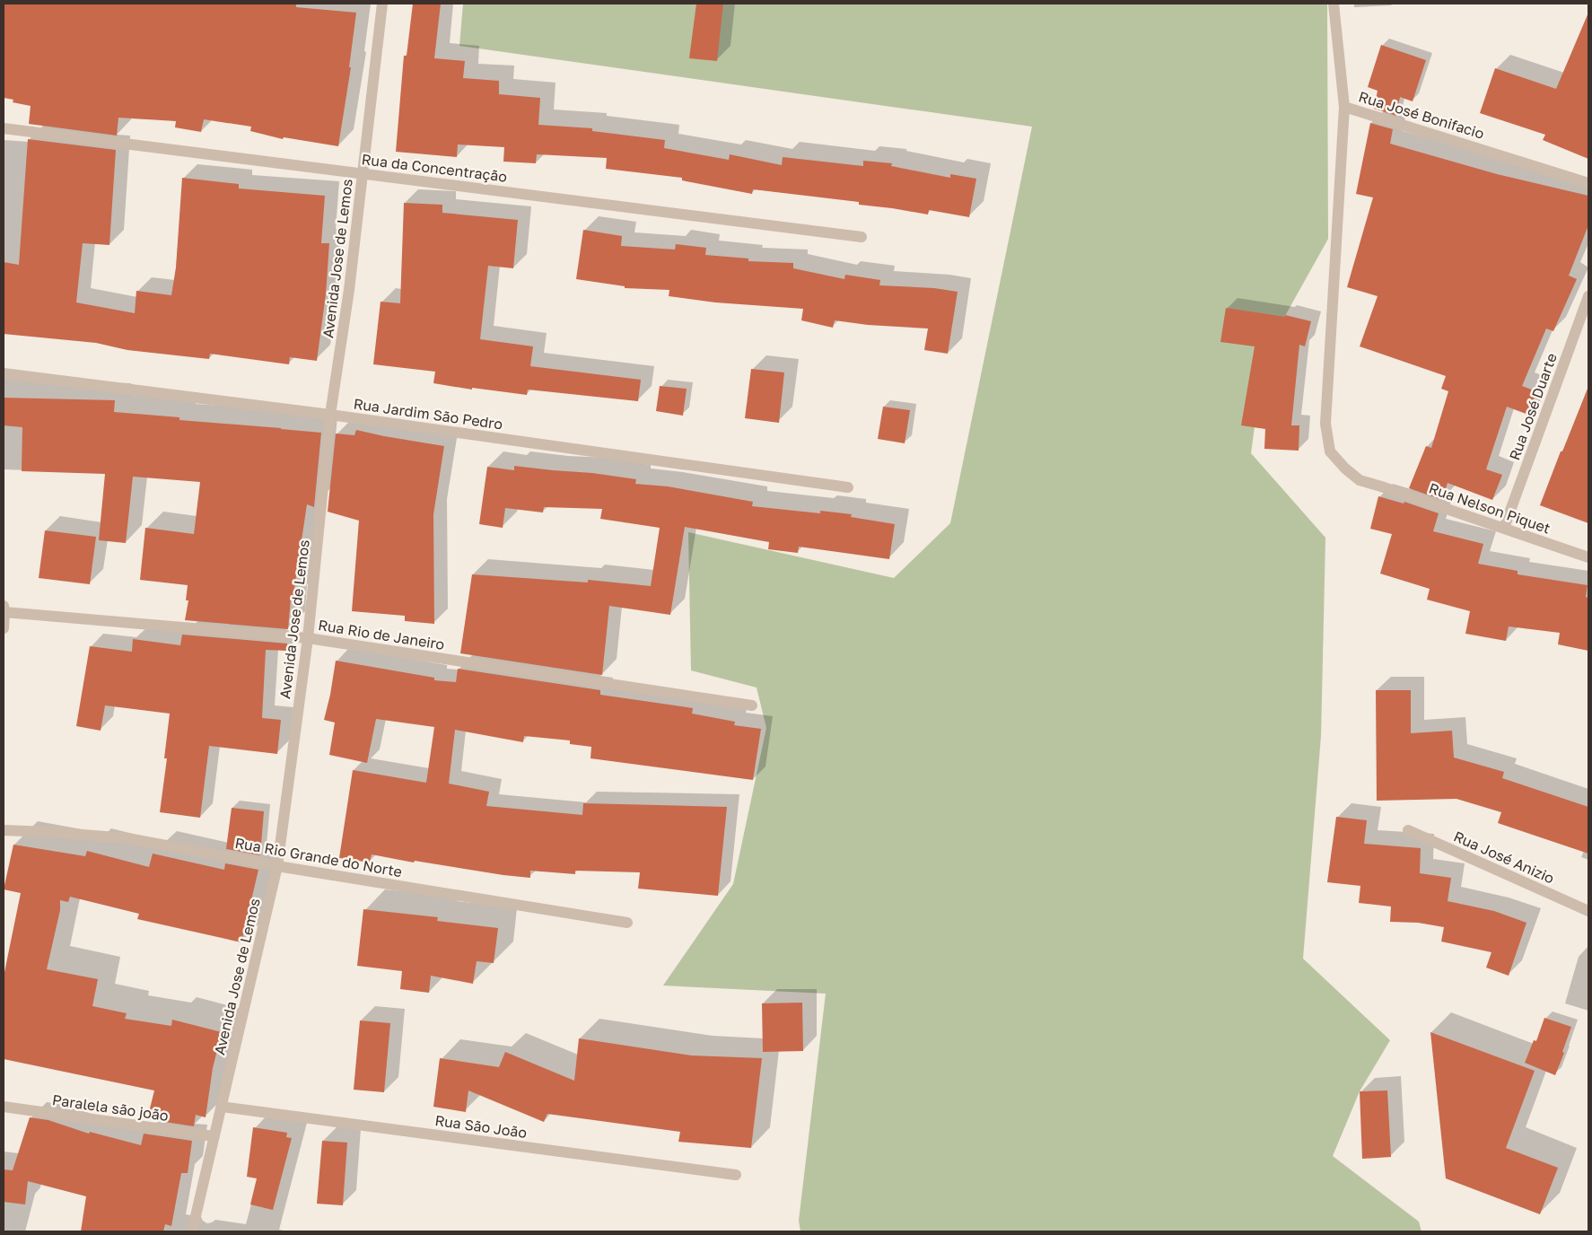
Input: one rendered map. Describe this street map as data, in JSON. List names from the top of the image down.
{
  "streets": {
    "street": [
      "Rua José Bonifacio",
      "Rua da Concentração",
      "Avenida Jose de Lemos",
      "Rua José Duarte",
      "Rua Jardim São Pedro",
      "Rua Nelson Piquet",
      "Rua Rio de Janeiro",
      "Rua Rio Grande do Norte",
      "Rua José Anizio",
      "Paralela são joão",
      "Rua São João"
    ]
  },
  "crossings": [
    ["Rua José Bonifacio", "Rua Nelson Piquet"],
    ["Rua da Concentração", "Avenida Jose de Lemos"],
    ["Avenida Jose de Lemos", "Rua Jardim São Pedro"],
    ["Avenida Jose de Lemos", "Rua Rio de Janeiro"],
    ["Avenida Jose de Lemos", "Rua Rio Grande do Norte"],
    ["Avenida Jose de Lemos", "Paralela são joão"],
    ["Avenida Jose de Lemos", "Rua São João"],
    ["Rua José Duarte", "Rua Nelson Piquet"]
  ]
}
